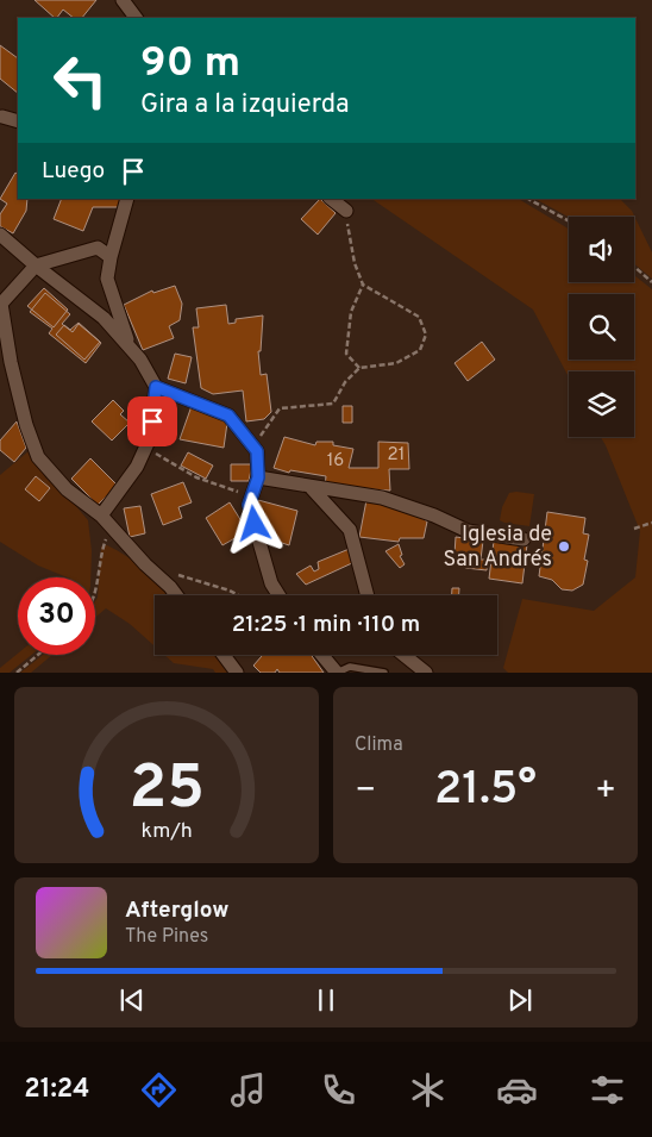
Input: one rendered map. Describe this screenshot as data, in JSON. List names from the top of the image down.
{
  "places": ["Iglesia de San Andrés"],
  "house_numbers": ["21", "16"],
  "page": {
    "turn": ["90 m", "Gira a la izquierda"],
    "then": "Luego",
    "limit": "30",
    "trip": "21:25 · 1 min · 110 m",
    "tile": "Clima",
    "heat": ["−", "21.5°", "+"],
    "song": ["Afterglow", "The Pines"],
    "tabs": "21:24",
    "gauge": ["25", "km/h"]
  }
}
